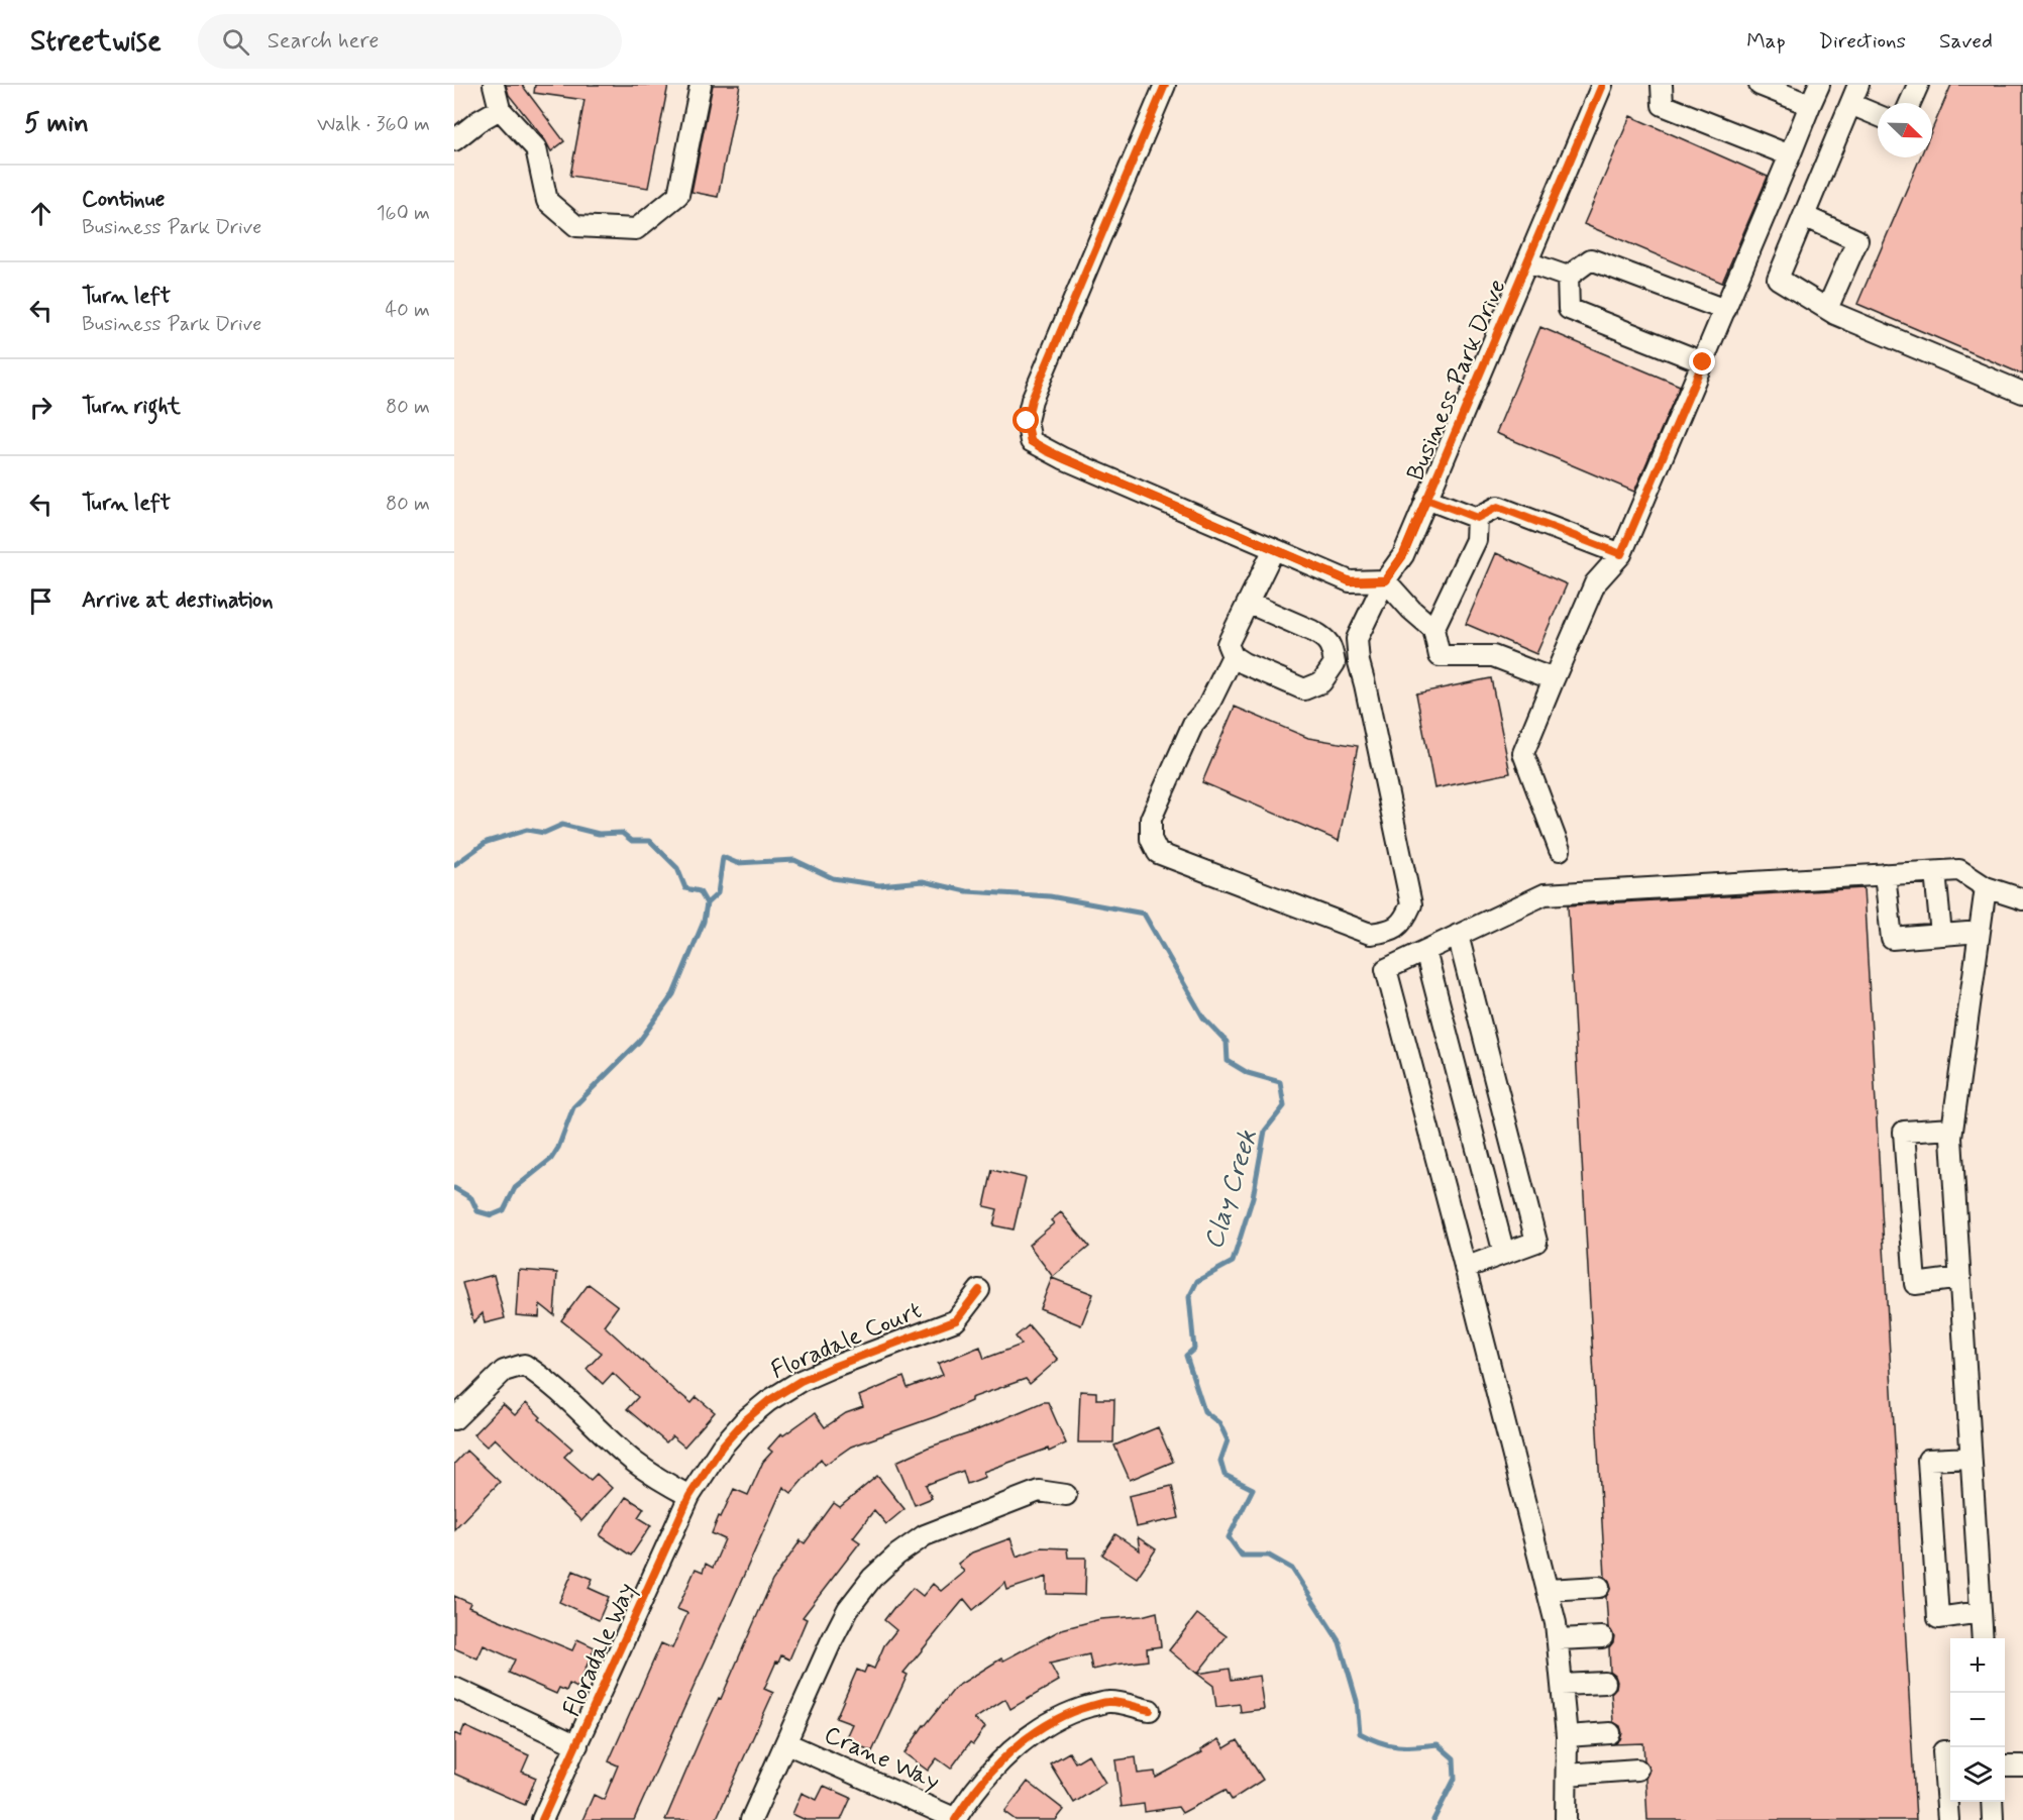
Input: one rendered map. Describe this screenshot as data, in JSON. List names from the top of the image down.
{
  "streets": {
    "street": [
      "Business Park Drive",
      "Floradale Court",
      "Floradale Way",
      "Crane Way"
    ]
  },
  "crossings": [
    ["Floradale Court", "Floradale Way"]
  ],
  "water": ["Clay Creek"],
  "north": "bottom right",
  "page": {
    "header": "Streetwise",
    "search": "Search here",
    "nav": ["Map", "Directions", "Saved"],
    "heading": ["5 min", "Walk · 360 m"],
    "list": [
      ["Continue", "Business Park Drive", "160 m"],
      ["Turn left", "Business Park Drive", "40 m"],
      ["Turn right", "80 m"],
      ["Turn left", "80 m"],
      "Arrive at destination"
    ],
    "map_buttons": ["+", "−"]
  }
}
